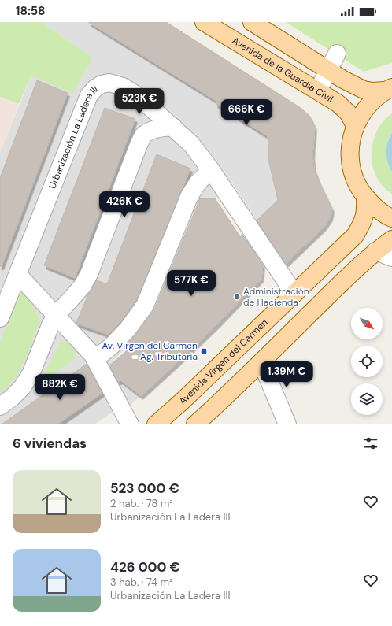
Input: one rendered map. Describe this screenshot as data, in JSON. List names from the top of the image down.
{
  "streets": {
    "main road": ["Avenida de la Guardia Civil", "Avenida Virgen del Carmen"],
    "street": ["Urbanización La Ladera III"]
  },
  "crossings": [
    ["Urbanización La Ladera III", "Avenida Virgen del Carmen"]
  ],
  "places": {
    "other": ["Administración de Hacienda"],
    "transit": ["Av. Virgen del Carmen - Ag. Tributaria"]
  },
  "north": "bottom right",
  "page": {
    "status": "18:58",
    "price": [
      "523K €",
      "666K €",
      "426K €",
      "577K €",
      "1.39M €",
      "882K €"
    ],
    "heading": "6 viviendas",
    "list": [
      {
        "name": "523 000 €",
        "note": "2 hab. · 78 m² · Urbanización La Ladera III"
      },
      {
        "name": "426 000 €",
        "note": "3 hab. · 74 m² · Urbanización La Ladera III"
      }
    ]
  }
}
